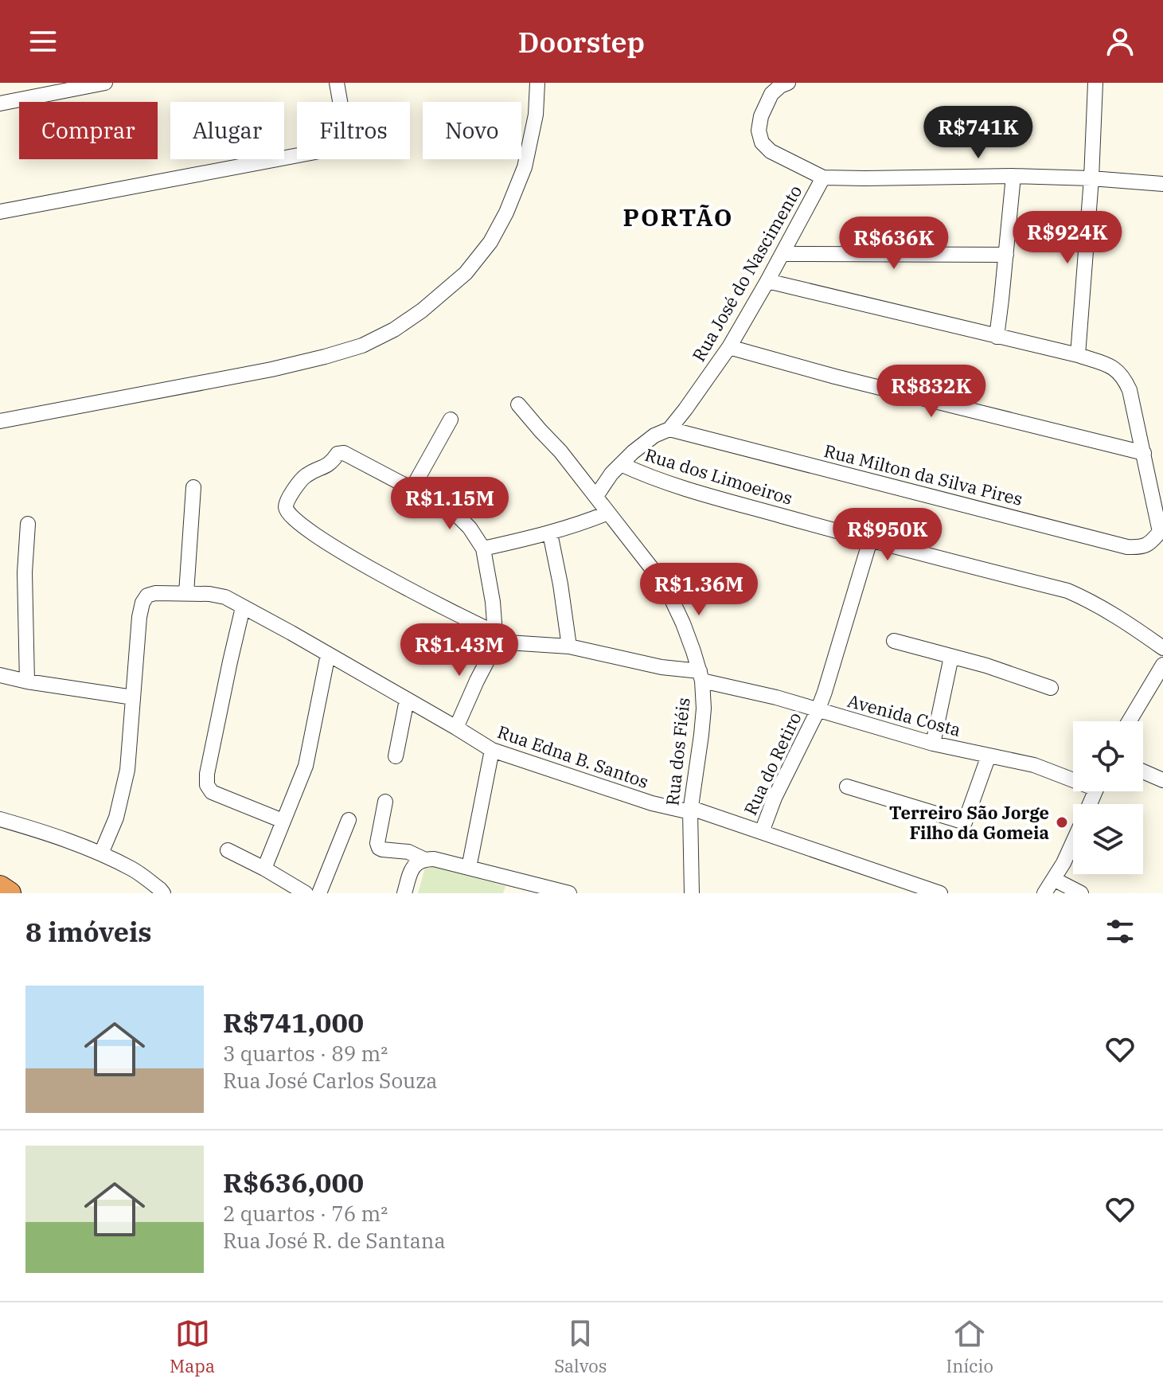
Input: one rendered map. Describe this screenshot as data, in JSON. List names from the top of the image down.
{
  "streets": {
    "street": [
      "Rua José do Nascimento",
      "Rua Milton da Silva Pires",
      "Rua dos Limoeiros",
      "Avenida Costa",
      "Rua dos Fiéis",
      "Rua Edna B. Santos",
      "Rua do Retiro"
    ]
  },
  "crossings": [
    ["Rua José do Nascimento", "Rua Milton da Silva Pires"],
    ["Rua José do Nascimento", "Rua dos Limoeiros"],
    ["Rua José do Nascimento", "Rua dos Fiéis"],
    ["Rua dos Limoeiros", "Rua do Retiro"],
    ["Avenida Costa", "Rua dos Fiéis"],
    ["Avenida Costa", "Rua do Retiro"],
    ["Rua dos Fiéis", "Rua Edna B. Santos"],
    ["Rua Edna B. Santos", "Rua do Retiro"]
  ],
  "districts": ["PORTÃO"],
  "places": ["Terreiro São Jorge Filho da Gomeia"],
  "page": {
    "header": "Doorstep",
    "chip": [
      "Comprar",
      "Alugar",
      "Filtros",
      "Novo"
    ],
    "price": [
      "R$741K",
      "R$924K",
      "R$636K",
      "R$832K",
      "R$1.15M",
      "R$950K",
      "R$1.36M",
      "R$1.43M"
    ],
    "heading": "8 imóveis",
    "list": [
      {
        "name": "R$741,000",
        "note": "3 quartos · 89 m² · Rua José Carlos Souza"
      },
      {
        "name": "R$636,000",
        "note": "2 quartos · 76 m² · Rua José R. de Santana"
      }
    ],
    "tabs": ["Mapa", "Salvos", "Início"]
  }
}
